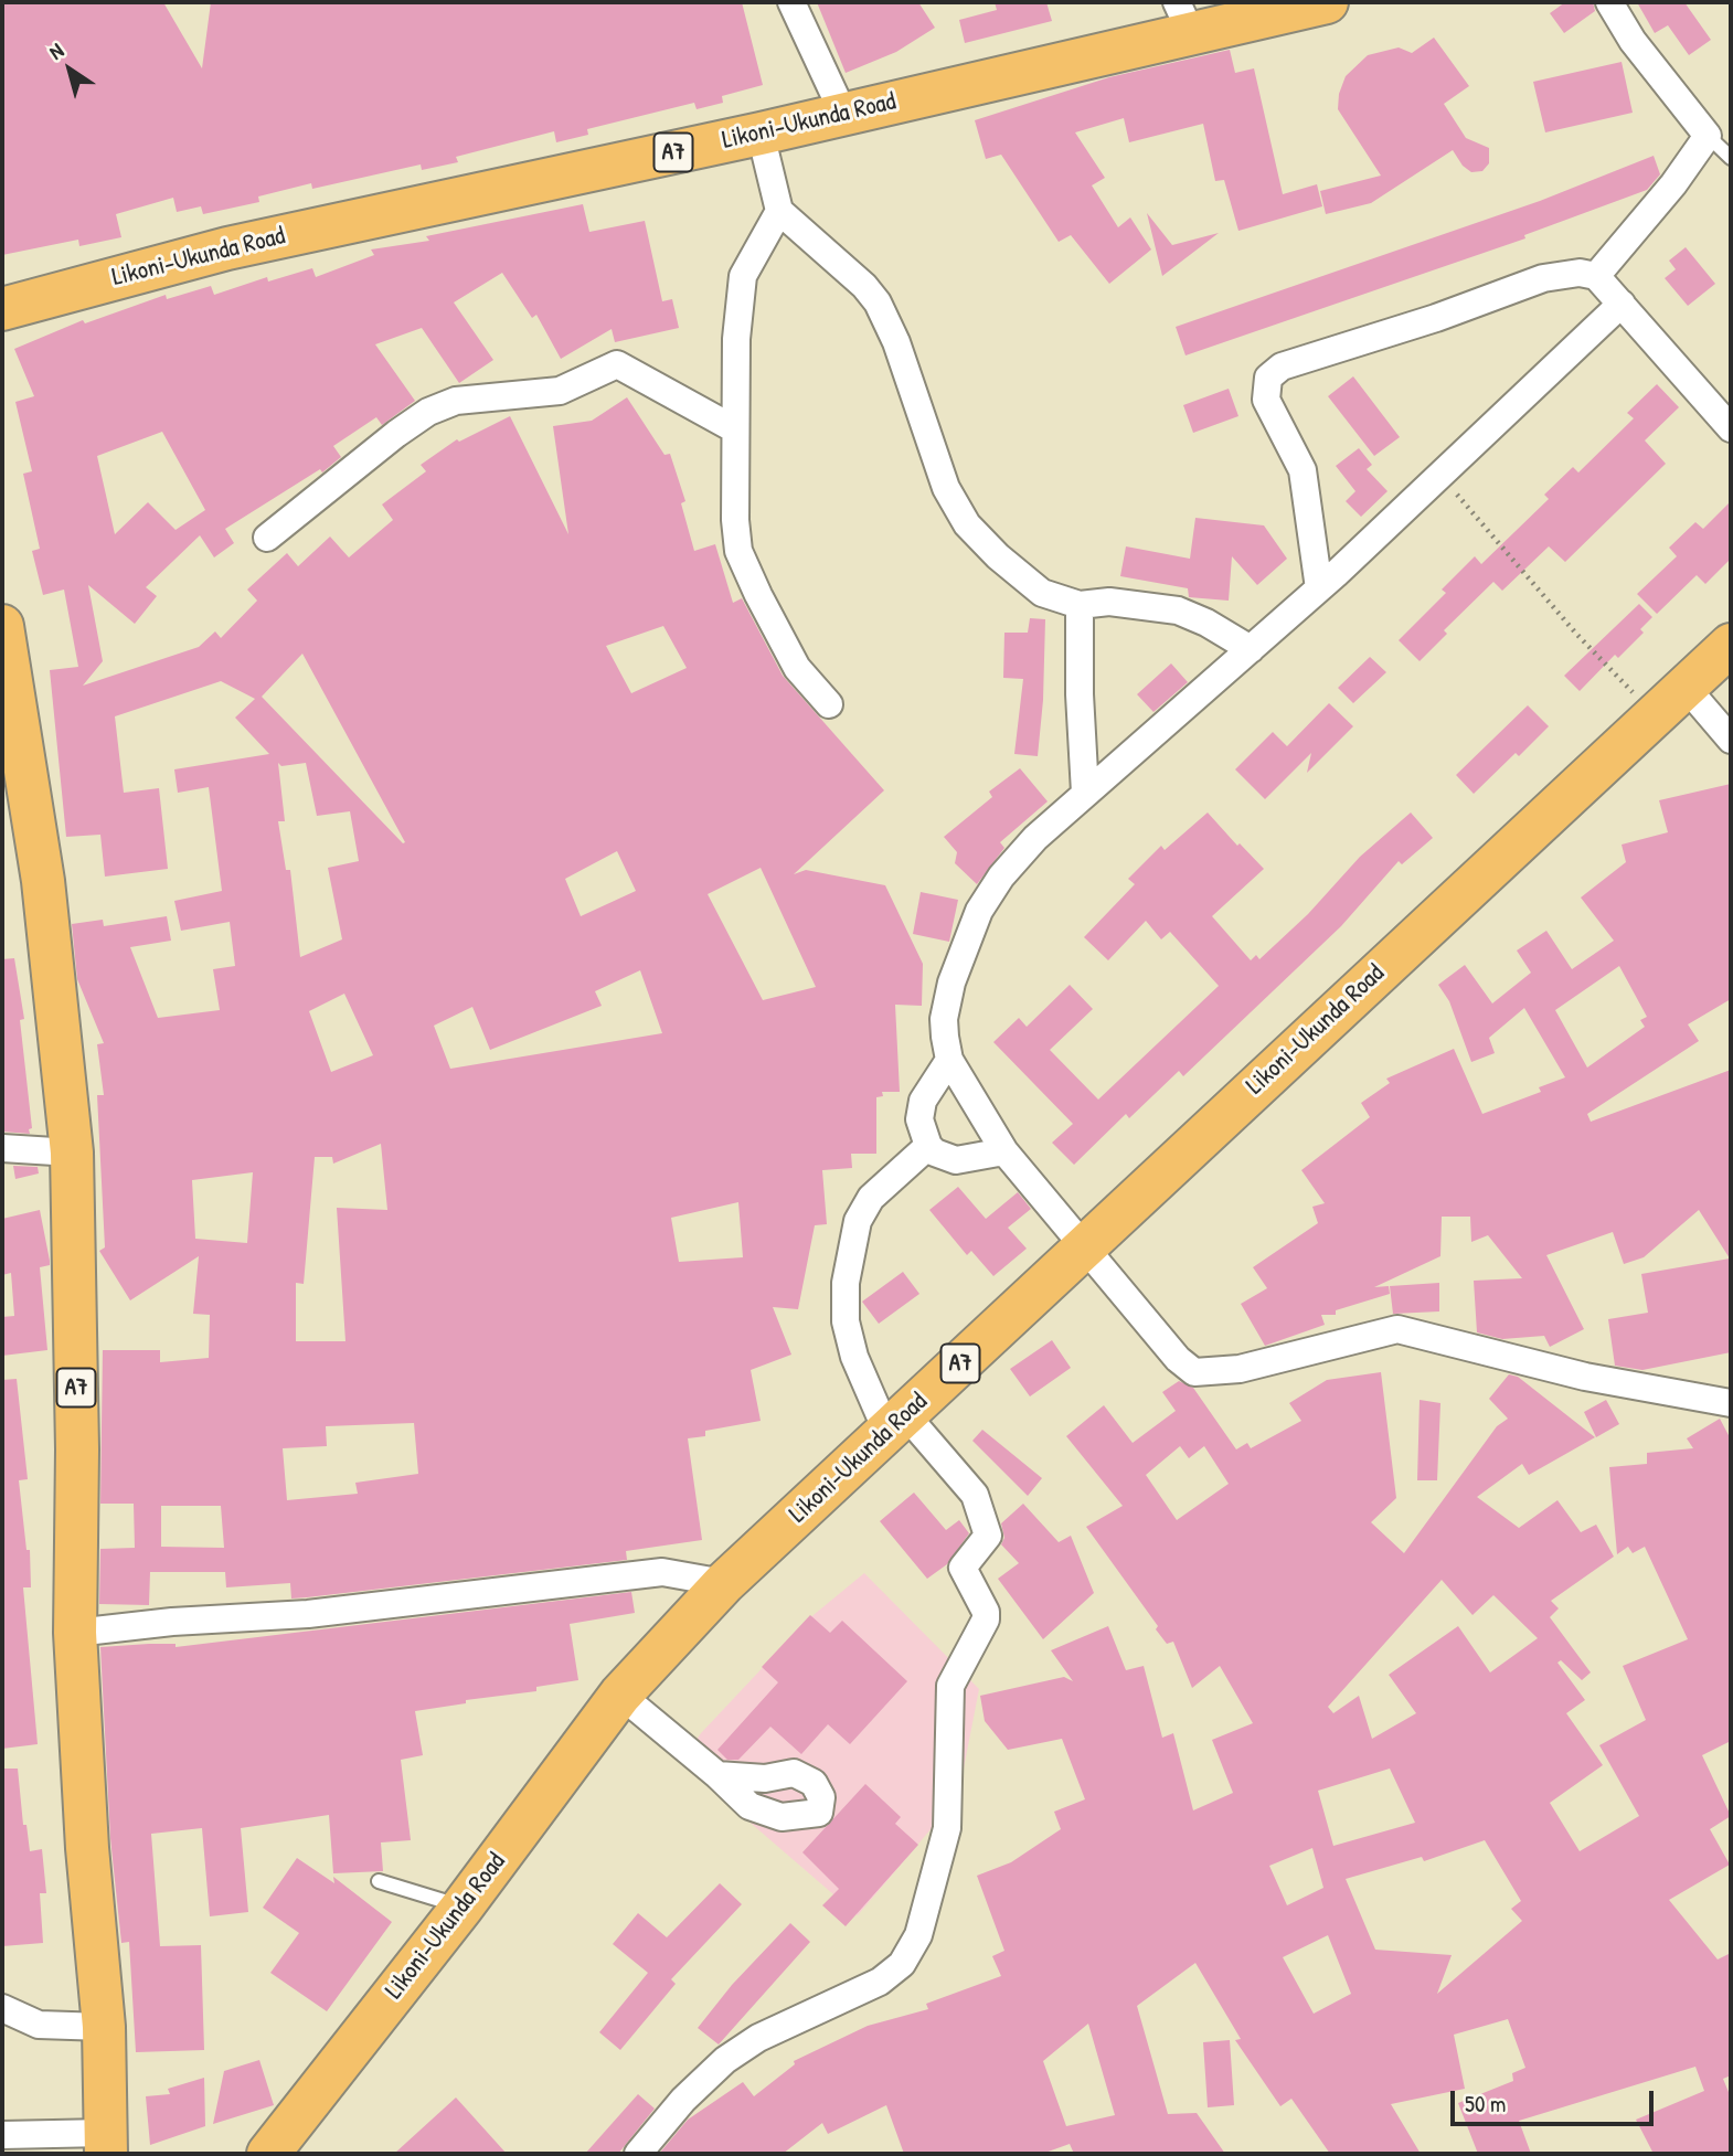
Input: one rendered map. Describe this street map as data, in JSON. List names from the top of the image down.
{
  "streets": {
    "highway": ["Likoni-Ukunda Road", "A7"]
  },
  "scale_bar": "50 m",
  "north": "top left"
}
